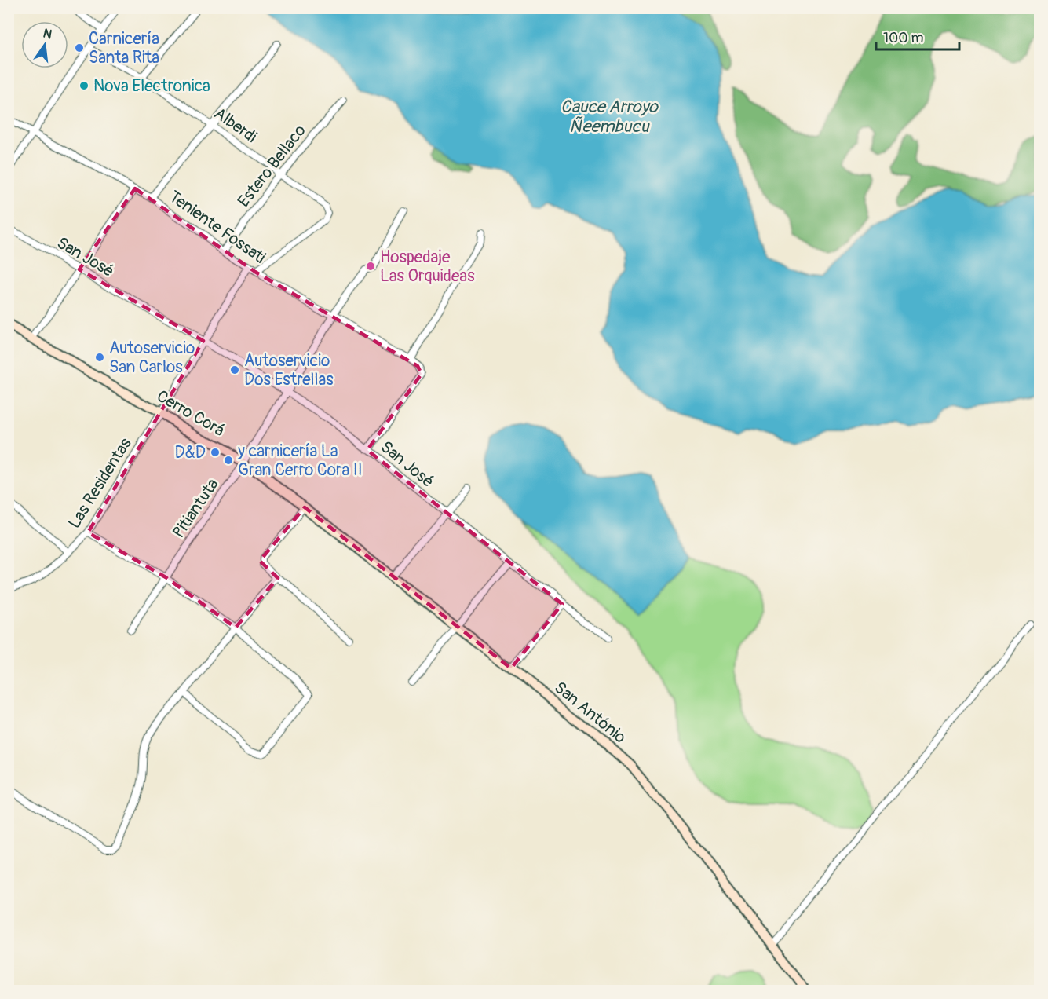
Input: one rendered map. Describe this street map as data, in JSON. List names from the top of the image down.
{
  "streets": {
    "street": [
      "Alberdi",
      "Estero Bellaco",
      "Teniente Fossati",
      "San José",
      "Cerro Corá",
      "Las Residentas",
      "Pitiantuta",
      "San António"
    ]
  },
  "crossings": [
    ["Alberdi", "Estero Bellaco"],
    ["Alberdi", "Teniente Fossati"],
    ["Estero Bellaco", "Teniente Fossati"],
    ["Teniente Fossati", "Las Residentas"],
    ["Teniente Fossati", "Pitiantuta"],
    ["San José", "Las Residentas"],
    ["San José", "Pitiantuta"],
    ["Cerro Corá", "Las Residentas"],
    ["Cerro Corá", "Pitiantuta"],
    ["Cerro Corá", "San António"]
  ],
  "water": ["Cauce Arroyo Ñeembucu"],
  "places": [
    "Carnicería Santa Rita",
    "Nova Electronica",
    "Hospedaje Las Orquideas",
    "Autoservicio San Carlos",
    "Autoservicio Dos Estrellas",
    "D&D",
    "y carnicería La Gran Cerro Cora II"
  ],
  "scale_bar": "100 m",
  "north": "top"
}
